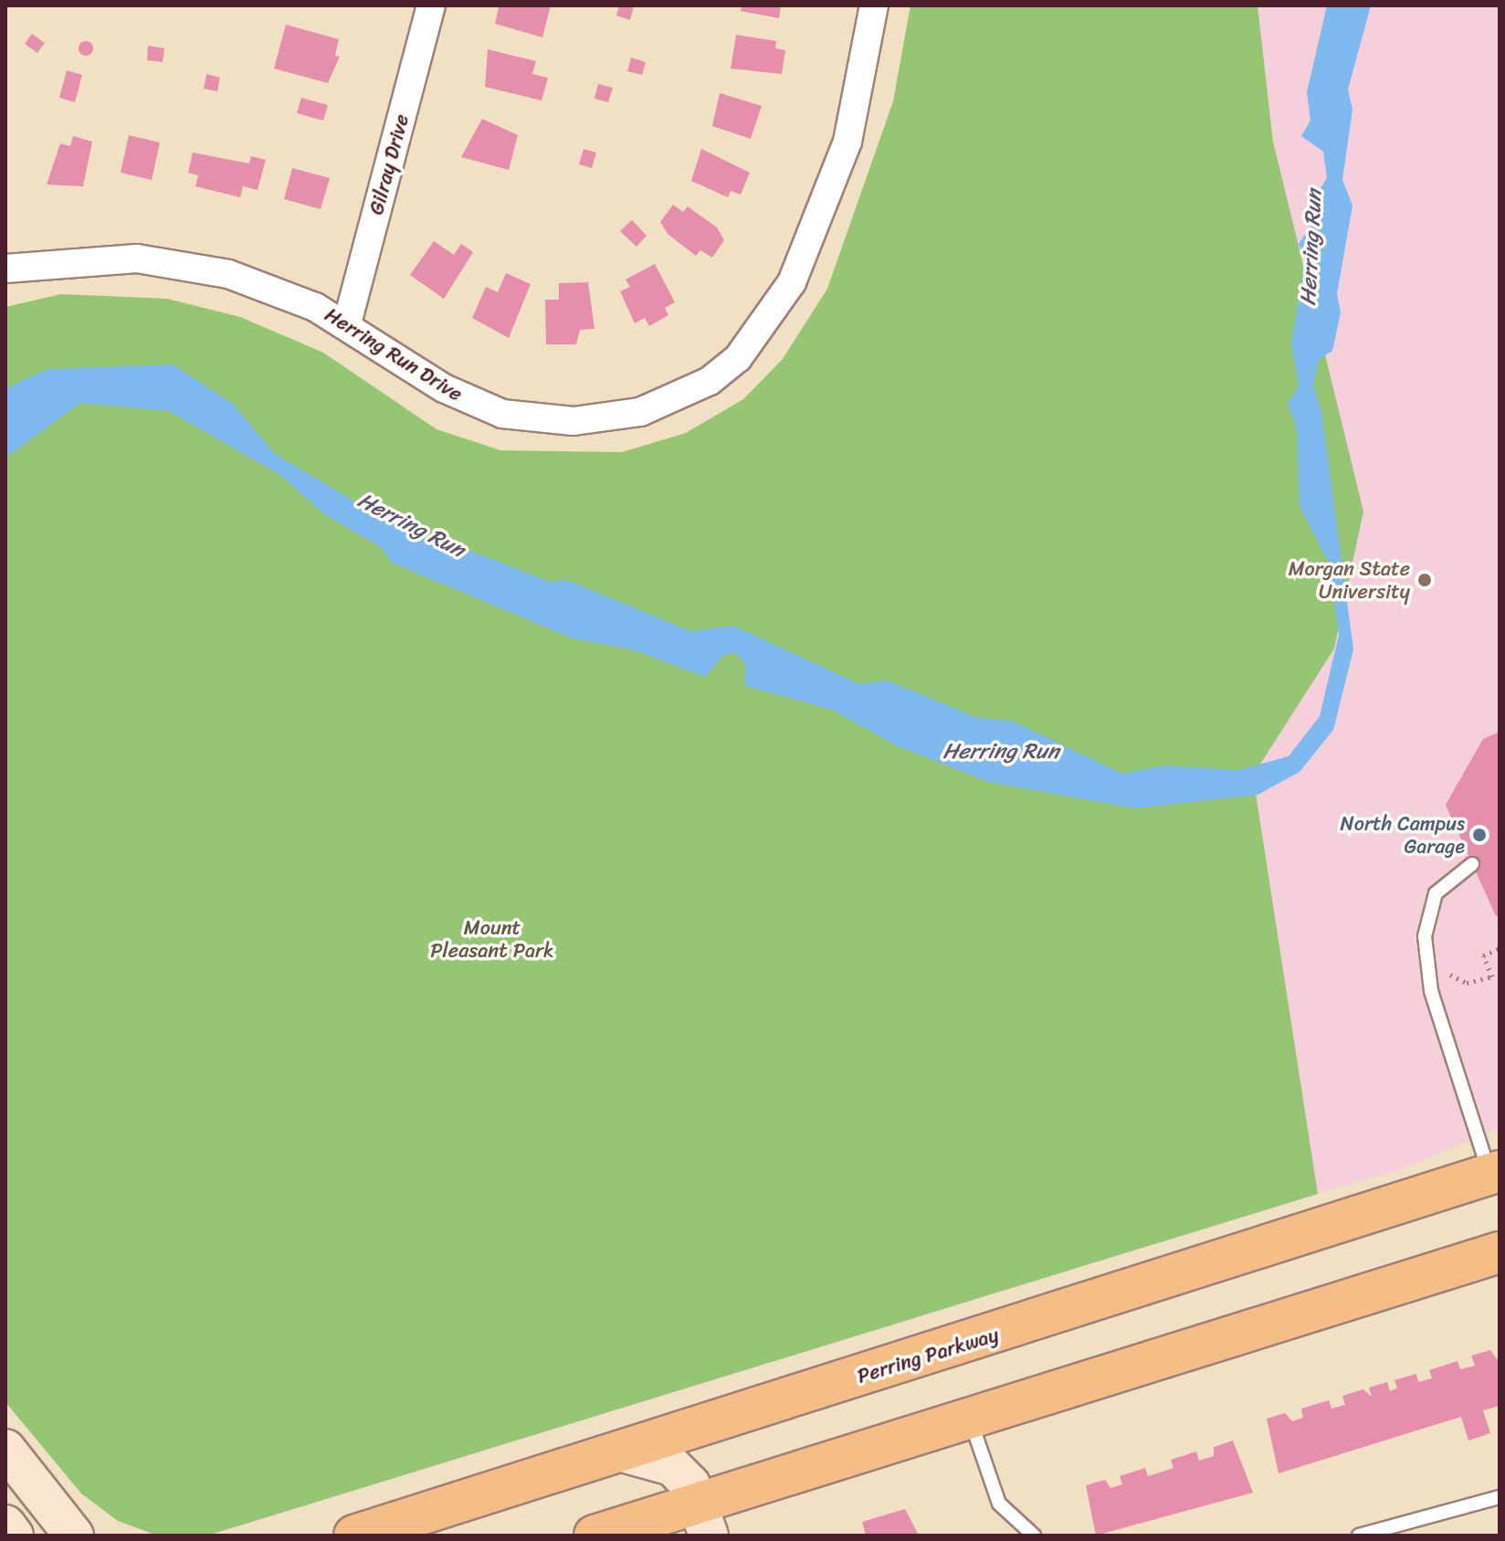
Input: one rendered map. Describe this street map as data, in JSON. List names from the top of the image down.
{
  "streets": {
    "main road": ["Perring Parkway"],
    "street": ["Gilray Drive", "Herring Run Drive"]
  },
  "crossings": [
    ["Gilray Drive", "Herring Run Drive"]
  ],
  "water": ["Herring Run"],
  "parks": ["Mount Pleasant Park"],
  "places": ["Morgan State University", "North Campus Garage"]
}
